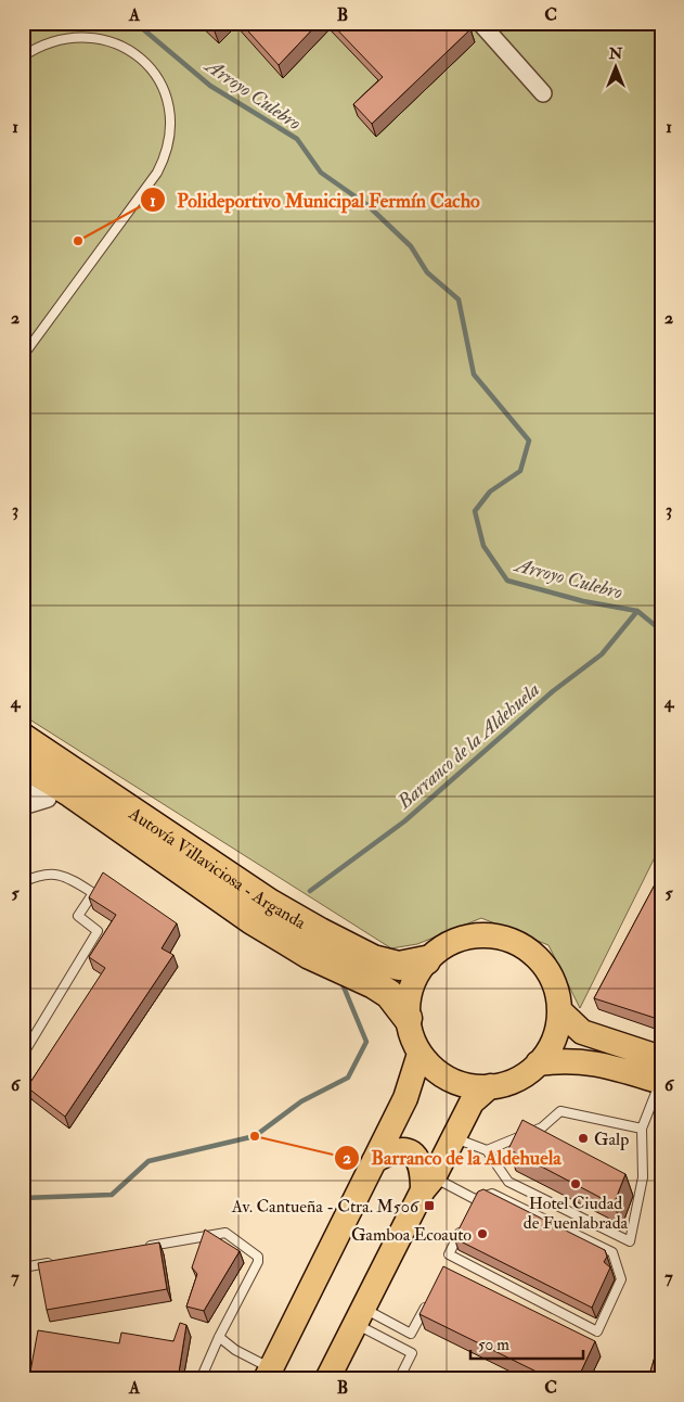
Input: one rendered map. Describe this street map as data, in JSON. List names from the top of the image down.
{
  "streets": {
    "highway": ["Autovía Villaviciosa - Arganda"]
  },
  "water": ["Arroyo Culebro", "Barranco de la Aldehuela"],
  "places": {
    "other": [
      "Polideportivo Municipal Fermín Cacho",
      "Barranco de la Aldehuela",
      "Galp",
      "Hotel Ciudad de Fuenlabrada",
      "Gamboa Ecoauto"
    ],
    "transit": ["Av. Cantueña - Ctra. M506"]
  },
  "scale_bar": "50 m",
  "north": "top",
  "grid": {
    "columns": ["A", "B", "C"],
    "rows": [
      "1",
      "2",
      "3",
      "4",
      "5",
      "6",
      "7"
    ]
  }
}
